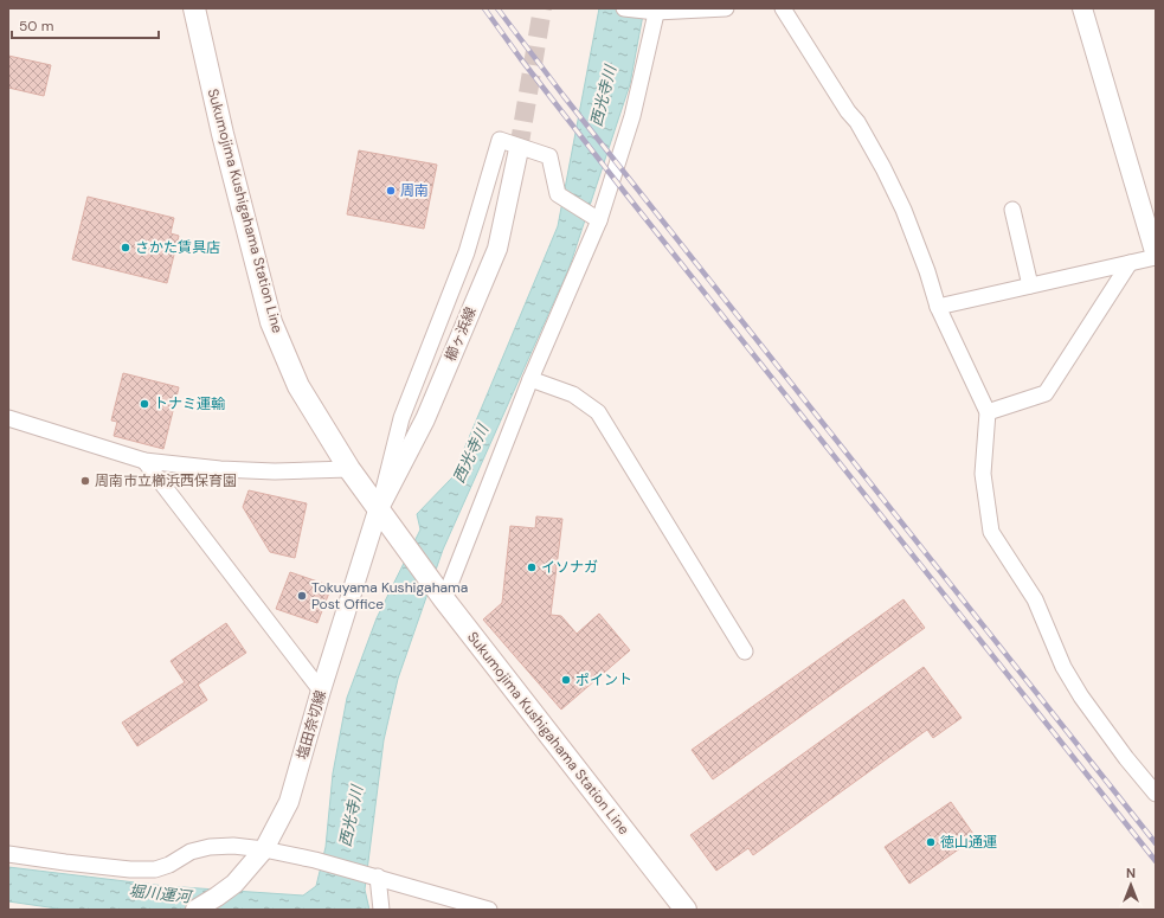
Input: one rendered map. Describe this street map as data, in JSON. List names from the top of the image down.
{
  "streets": {
    "main road": ["Sukumojima Kushigahama Station Line"],
    "street": ["櫛ヶ浜線", "塩田奈切線"]
  },
  "crossings": [
    ["Sukumojima Kushigahama Station Line", "櫛ヶ浜線"],
    ["Sukumojima Kushigahama Station Line", "塩田奈切線"],
    ["櫛ヶ浜線", "塩田奈切線"]
  ],
  "water": ["西光寺川", "堀川運河"],
  "places": [
    "周南",
    "さかた賃具店",
    "トナミ運輸",
    "周南市立櫛浜西保育園",
    "イソナガ",
    "Tokuyama Kushigahama Post Office",
    "ポイント",
    "徳山通運"
  ],
  "scale_bar": "50 m",
  "north": "top"
}
